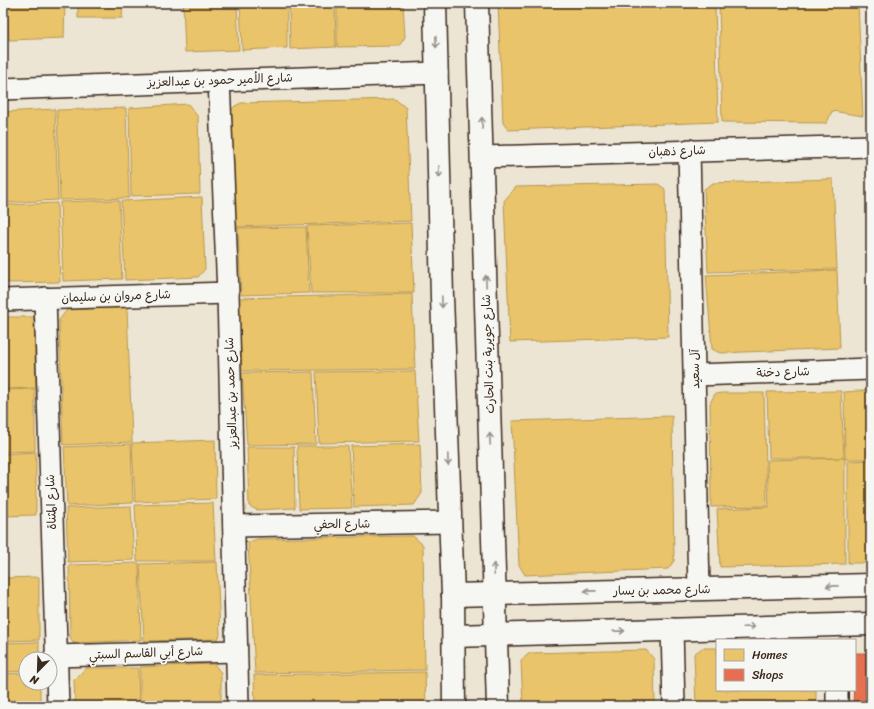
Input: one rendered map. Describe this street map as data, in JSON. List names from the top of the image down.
{
  "streets": {
    "street": [
      "شارع الأمير حمود بن عبدالعزيز",
      "شارع ذهبان",
      "شارع مروان بن سليمان",
      "شارع جويرية بنت الحارث",
      "آل سعيد",
      "شارع دخنة",
      "شارع حمد بن عبدالعزيز",
      "شارع المثناة",
      "شارع الحفي",
      "شارع محمد بن يسار",
      "شارع أبي القاسم السبتي"
    ]
  },
  "crossings": [
    ["شارع الأمير حمود بن عبدالعزيز", "شارع حمد بن عبدالعزيز"],
    ["شارع ذهبان", "شارع جويرية بنت الحارث"],
    ["شارع ذهبان", "آل سعيد"],
    ["شارع مروان بن سليمان", "شارع حمد بن عبدالعزيز"],
    ["شارع مروان بن سليمان", "شارع المثناة"],
    ["شارع جويرية بنت الحارث", "شارع محمد بن يسار"],
    ["آل سعيد", "شارع دخنة"],
    ["آل سعيد", "شارع محمد بن يسار"],
    ["شارع حمد بن عبدالعزيز", "شارع الحفي"],
    ["شارع حمد بن عبدالعزيز", "شارع أبي القاسم السبتي"]
  ],
  "legend": ["Homes", "Shops"],
  "north": "bottom left"
}
